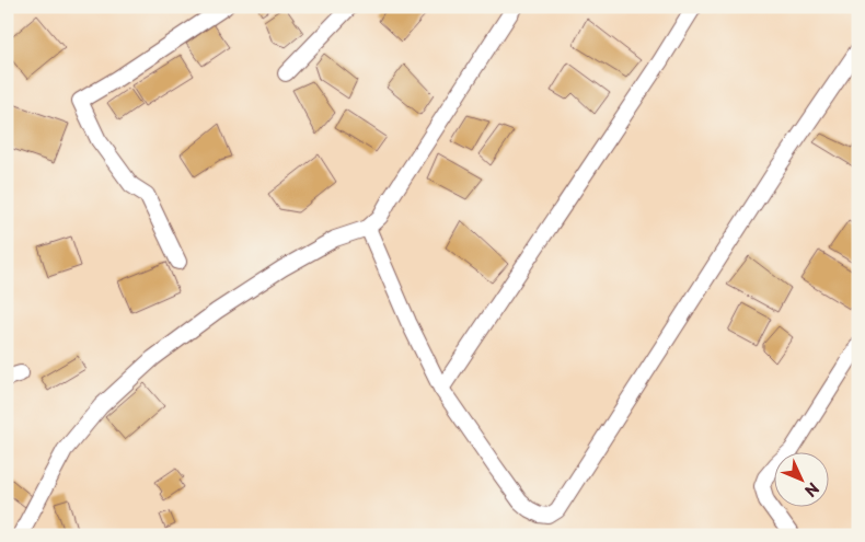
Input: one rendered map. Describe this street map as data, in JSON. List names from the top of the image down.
{
  "north": "bottom right"
}
